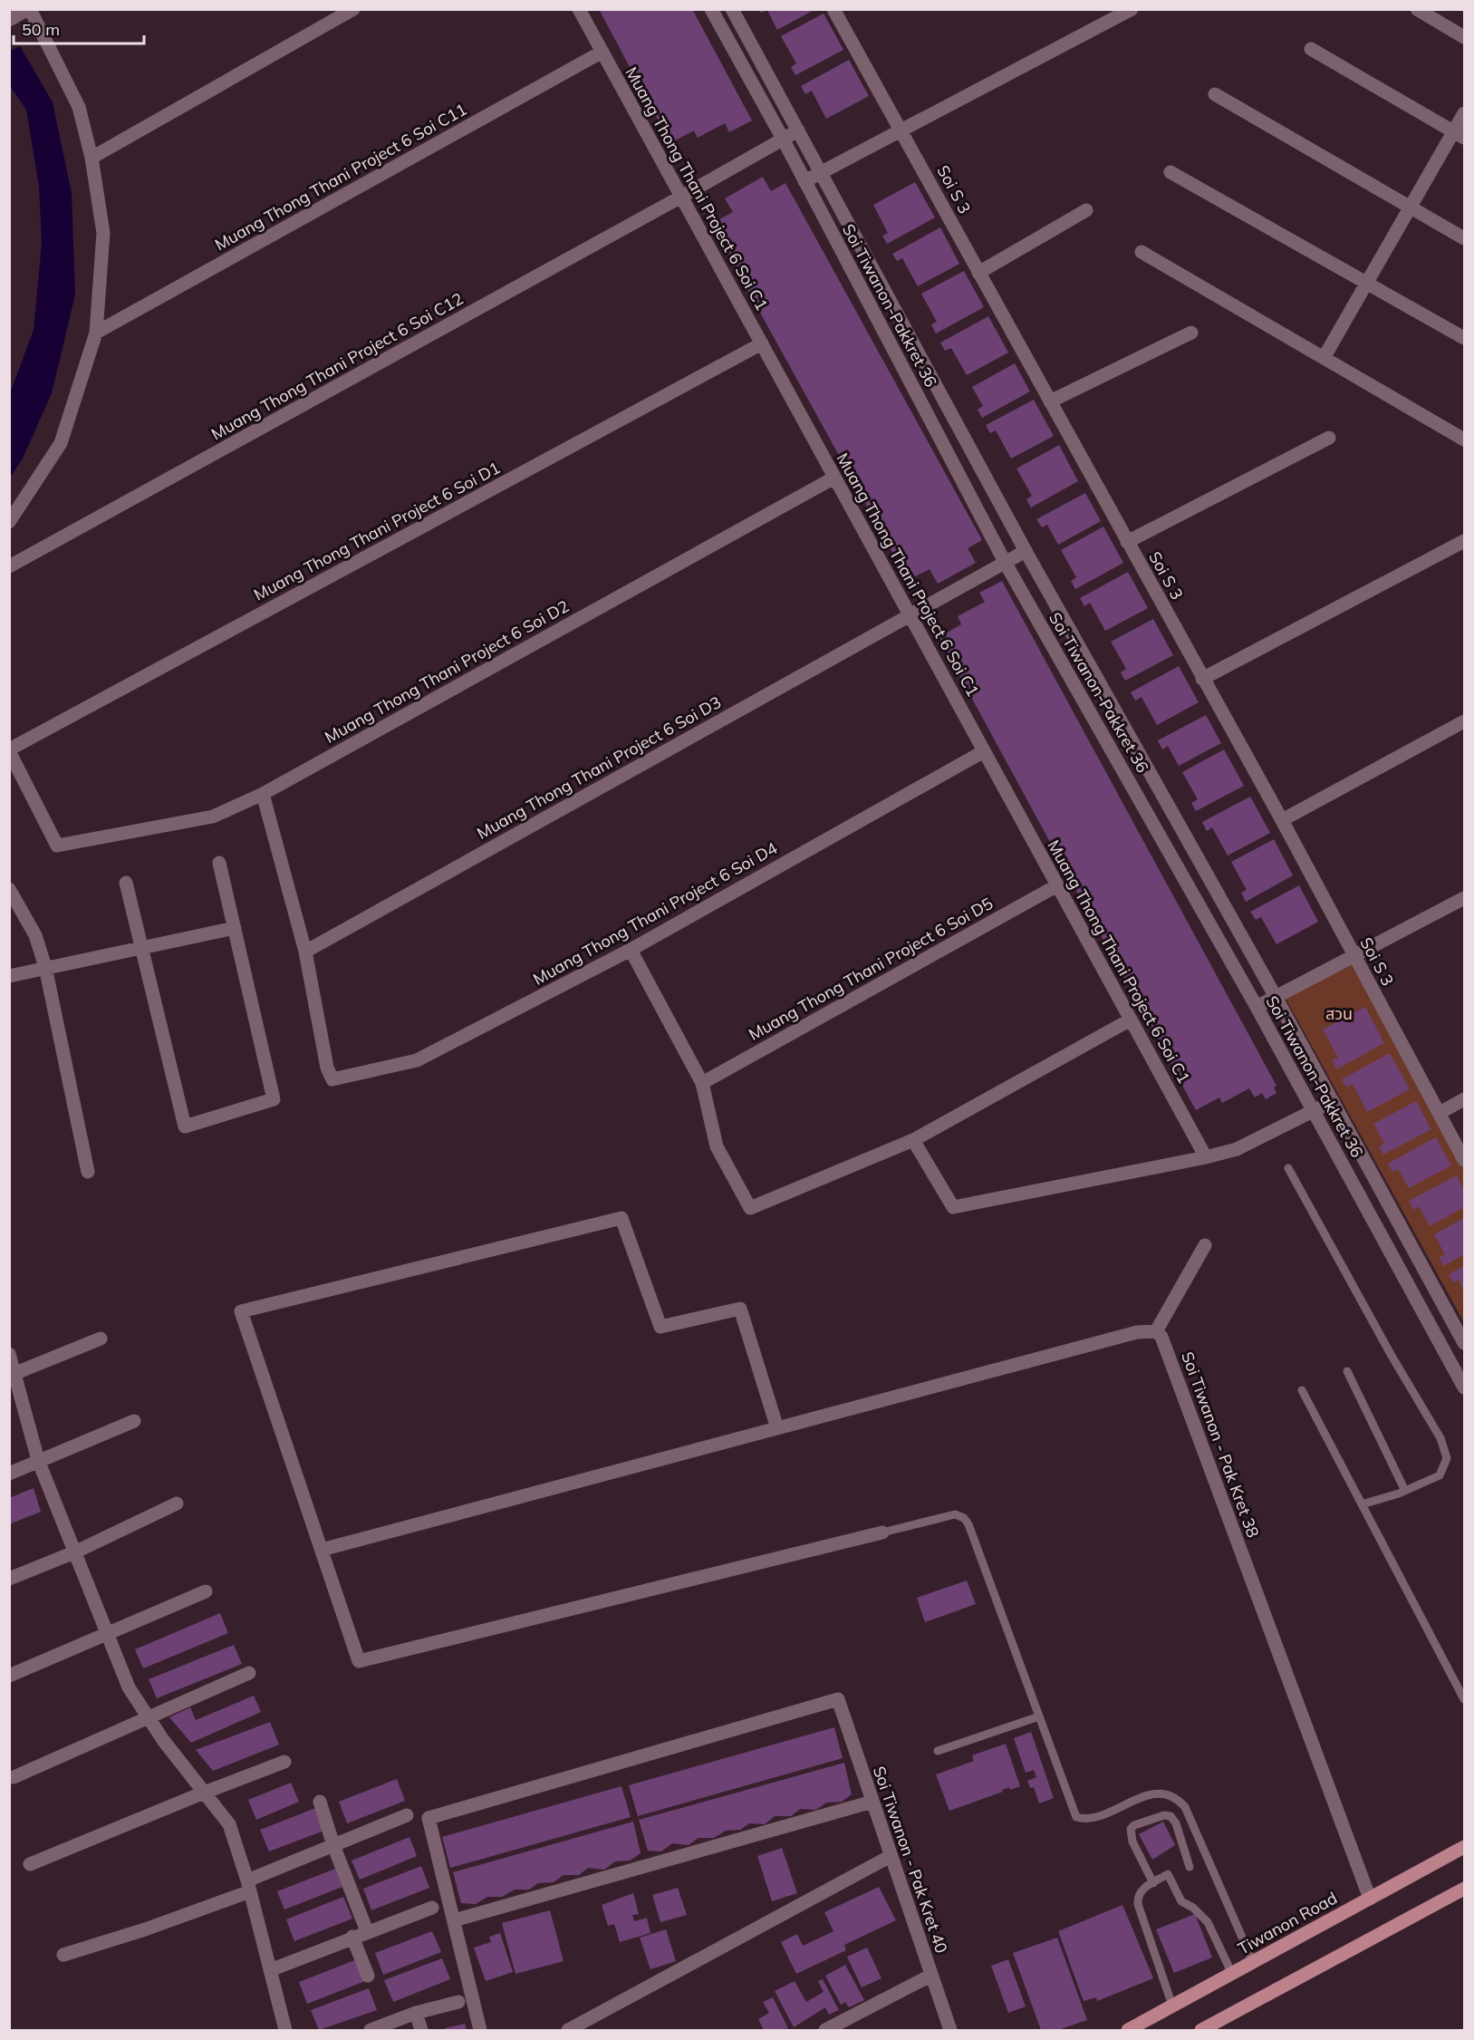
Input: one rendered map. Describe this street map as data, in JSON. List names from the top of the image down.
{
  "streets": {
    "main road": ["Tiwanon Road"],
    "street": [
      "Muang Thong Thani Project 6 Soi C11",
      "Muang Thong Thani Project 6 Soi C1",
      "Soi S 3",
      "Soi Tiwanon-Pakkret 36",
      "Muang Thong Thani Project 6 Soi C12",
      "Muang Thong Thani Project 6 Soi D1",
      "Muang Thong Thani Project 6 Soi D2",
      "Muang Thong Thani Project 6 Soi D3",
      "Muang Thong Thani Project 6 Soi D4",
      "Muang Thong Thani Project 6 Soi D5",
      "Soi Tiwanon - Pak Kret 38",
      "Soi Tiwanon - Pak Kret 40"
    ]
  },
  "crossings": [
    ["Muang Thong Thani Project 6 Soi C11", "Muang Thong Thani Project 6 Soi C1"],
    ["Muang Thong Thani Project 6 Soi C1", "Muang Thong Thani Project 6 Soi C12"],
    ["Muang Thong Thani Project 6 Soi C1", "Muang Thong Thani Project 6 Soi D1"],
    ["Muang Thong Thani Project 6 Soi C1", "Muang Thong Thani Project 6 Soi D2"],
    ["Muang Thong Thani Project 6 Soi C1", "Muang Thong Thani Project 6 Soi D3"],
    ["Muang Thong Thani Project 6 Soi C1", "Muang Thong Thani Project 6 Soi D4"],
    ["Muang Thong Thani Project 6 Soi C1", "Muang Thong Thani Project 6 Soi D5"],
    ["Soi Tiwanon-Pakkret 36", "Muang Thong Thani Project 6 Soi C12"],
    ["Soi Tiwanon-Pakkret 36", "Muang Thong Thani Project 6 Soi D3"],
    ["Muang Thong Thani Project 6 Soi D1", "Muang Thong Thani Project 6 Soi D2"],
    ["Muang Thong Thani Project 6 Soi D3", "Muang Thong Thani Project 6 Soi D4"],
    ["Soi Tiwanon - Pak Kret 38", "Tiwanon Road"]
  ],
  "parks": ["สวน"],
  "scale_bar": "50 m"
}
